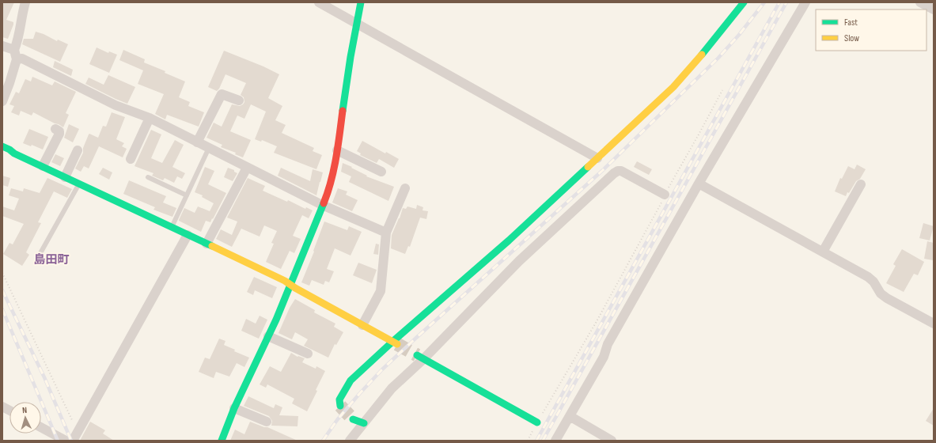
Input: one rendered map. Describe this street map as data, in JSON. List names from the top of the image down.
{
  "districts": ["島田町"],
  "legend": ["Fast", "Slow"],
  "north": "top"
}
